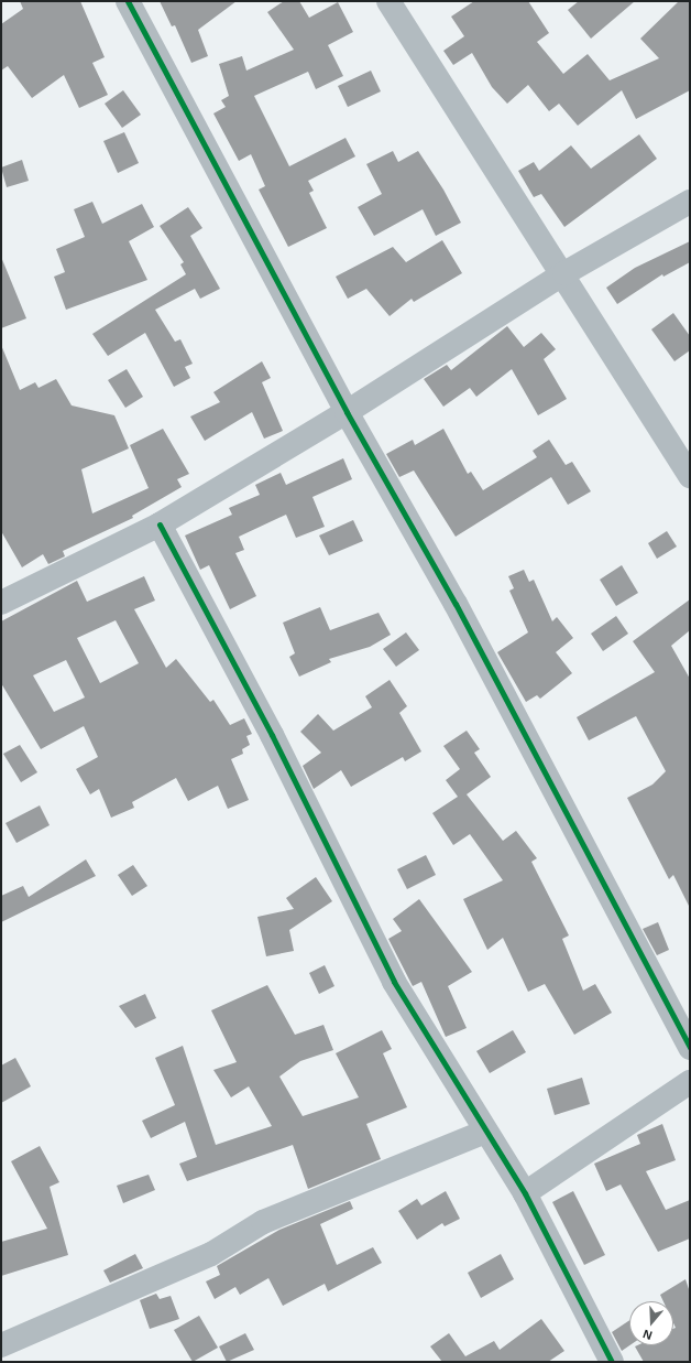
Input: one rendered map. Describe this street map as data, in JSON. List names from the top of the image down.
{
  "north": "bottom"
}
